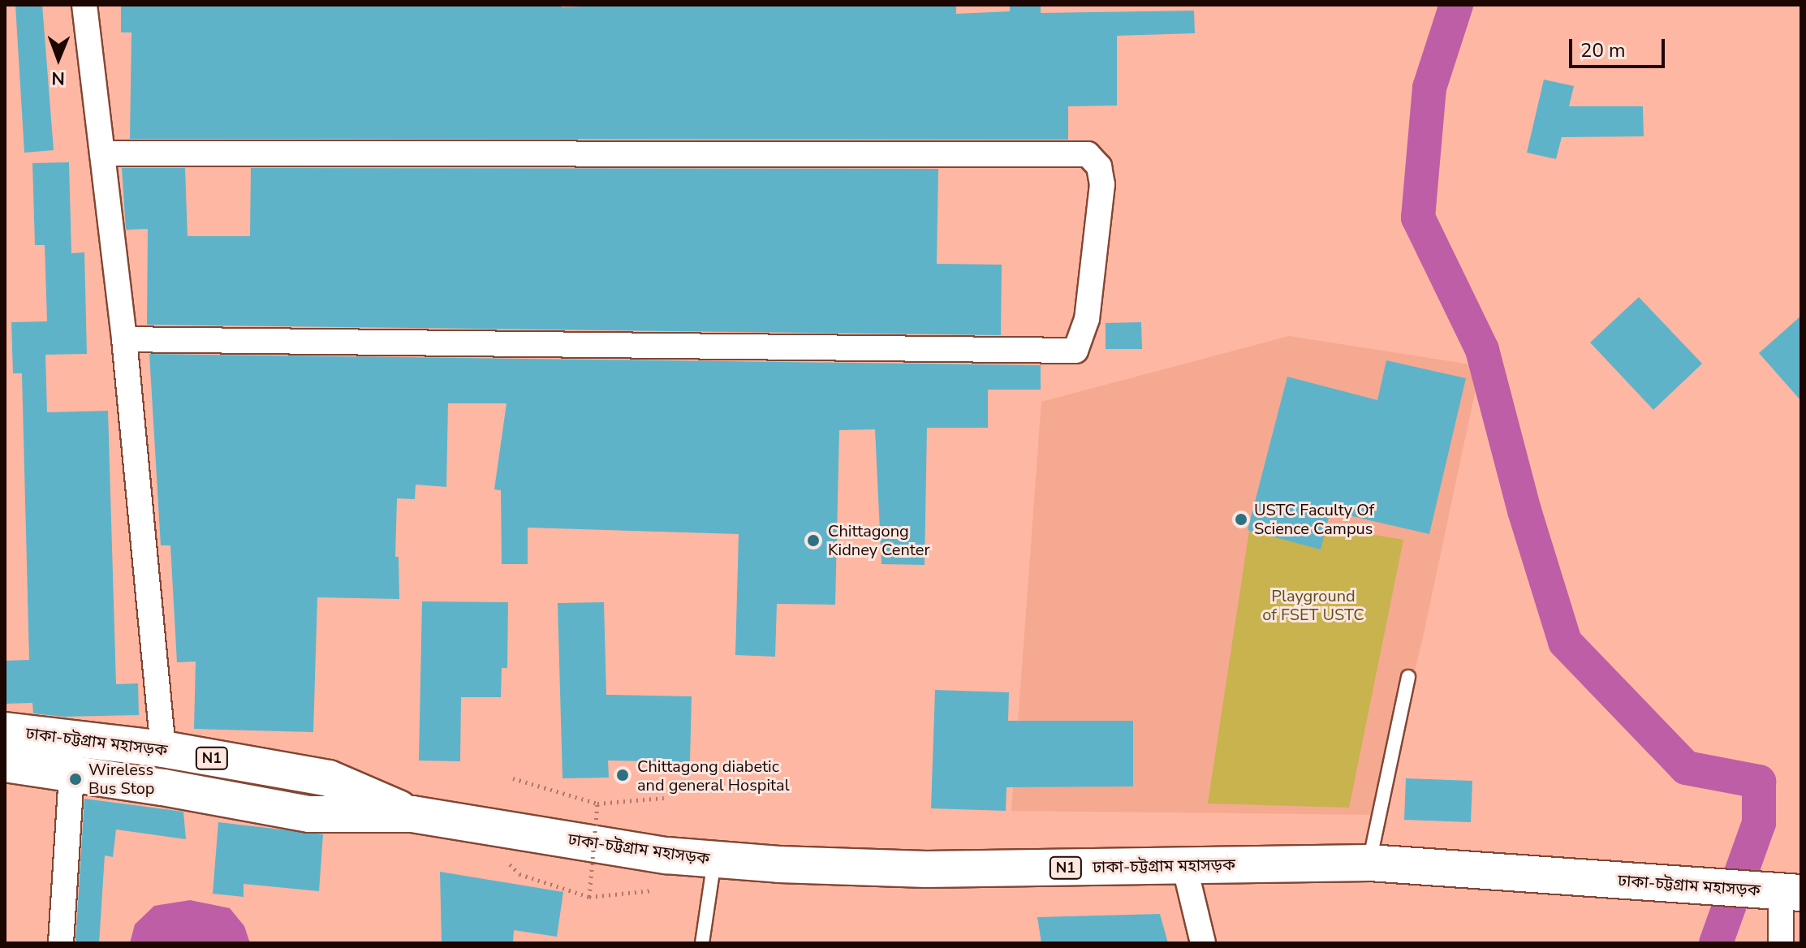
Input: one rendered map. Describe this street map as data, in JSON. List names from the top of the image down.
{
  "streets": {
    "highway": ["ঢাকা-চট্টগ্রাম মহাসড়ক", "N1"]
  },
  "parks": ["Playground of FSET USTC"],
  "places": [
    "USTC Faculty Of Science Campus",
    "Chittagong Kidney Center",
    "Chittagong diabetic and general Hospital",
    "Wireless Bus Stop"
  ],
  "scale_bar": "20 m",
  "north": "bottom"
}
